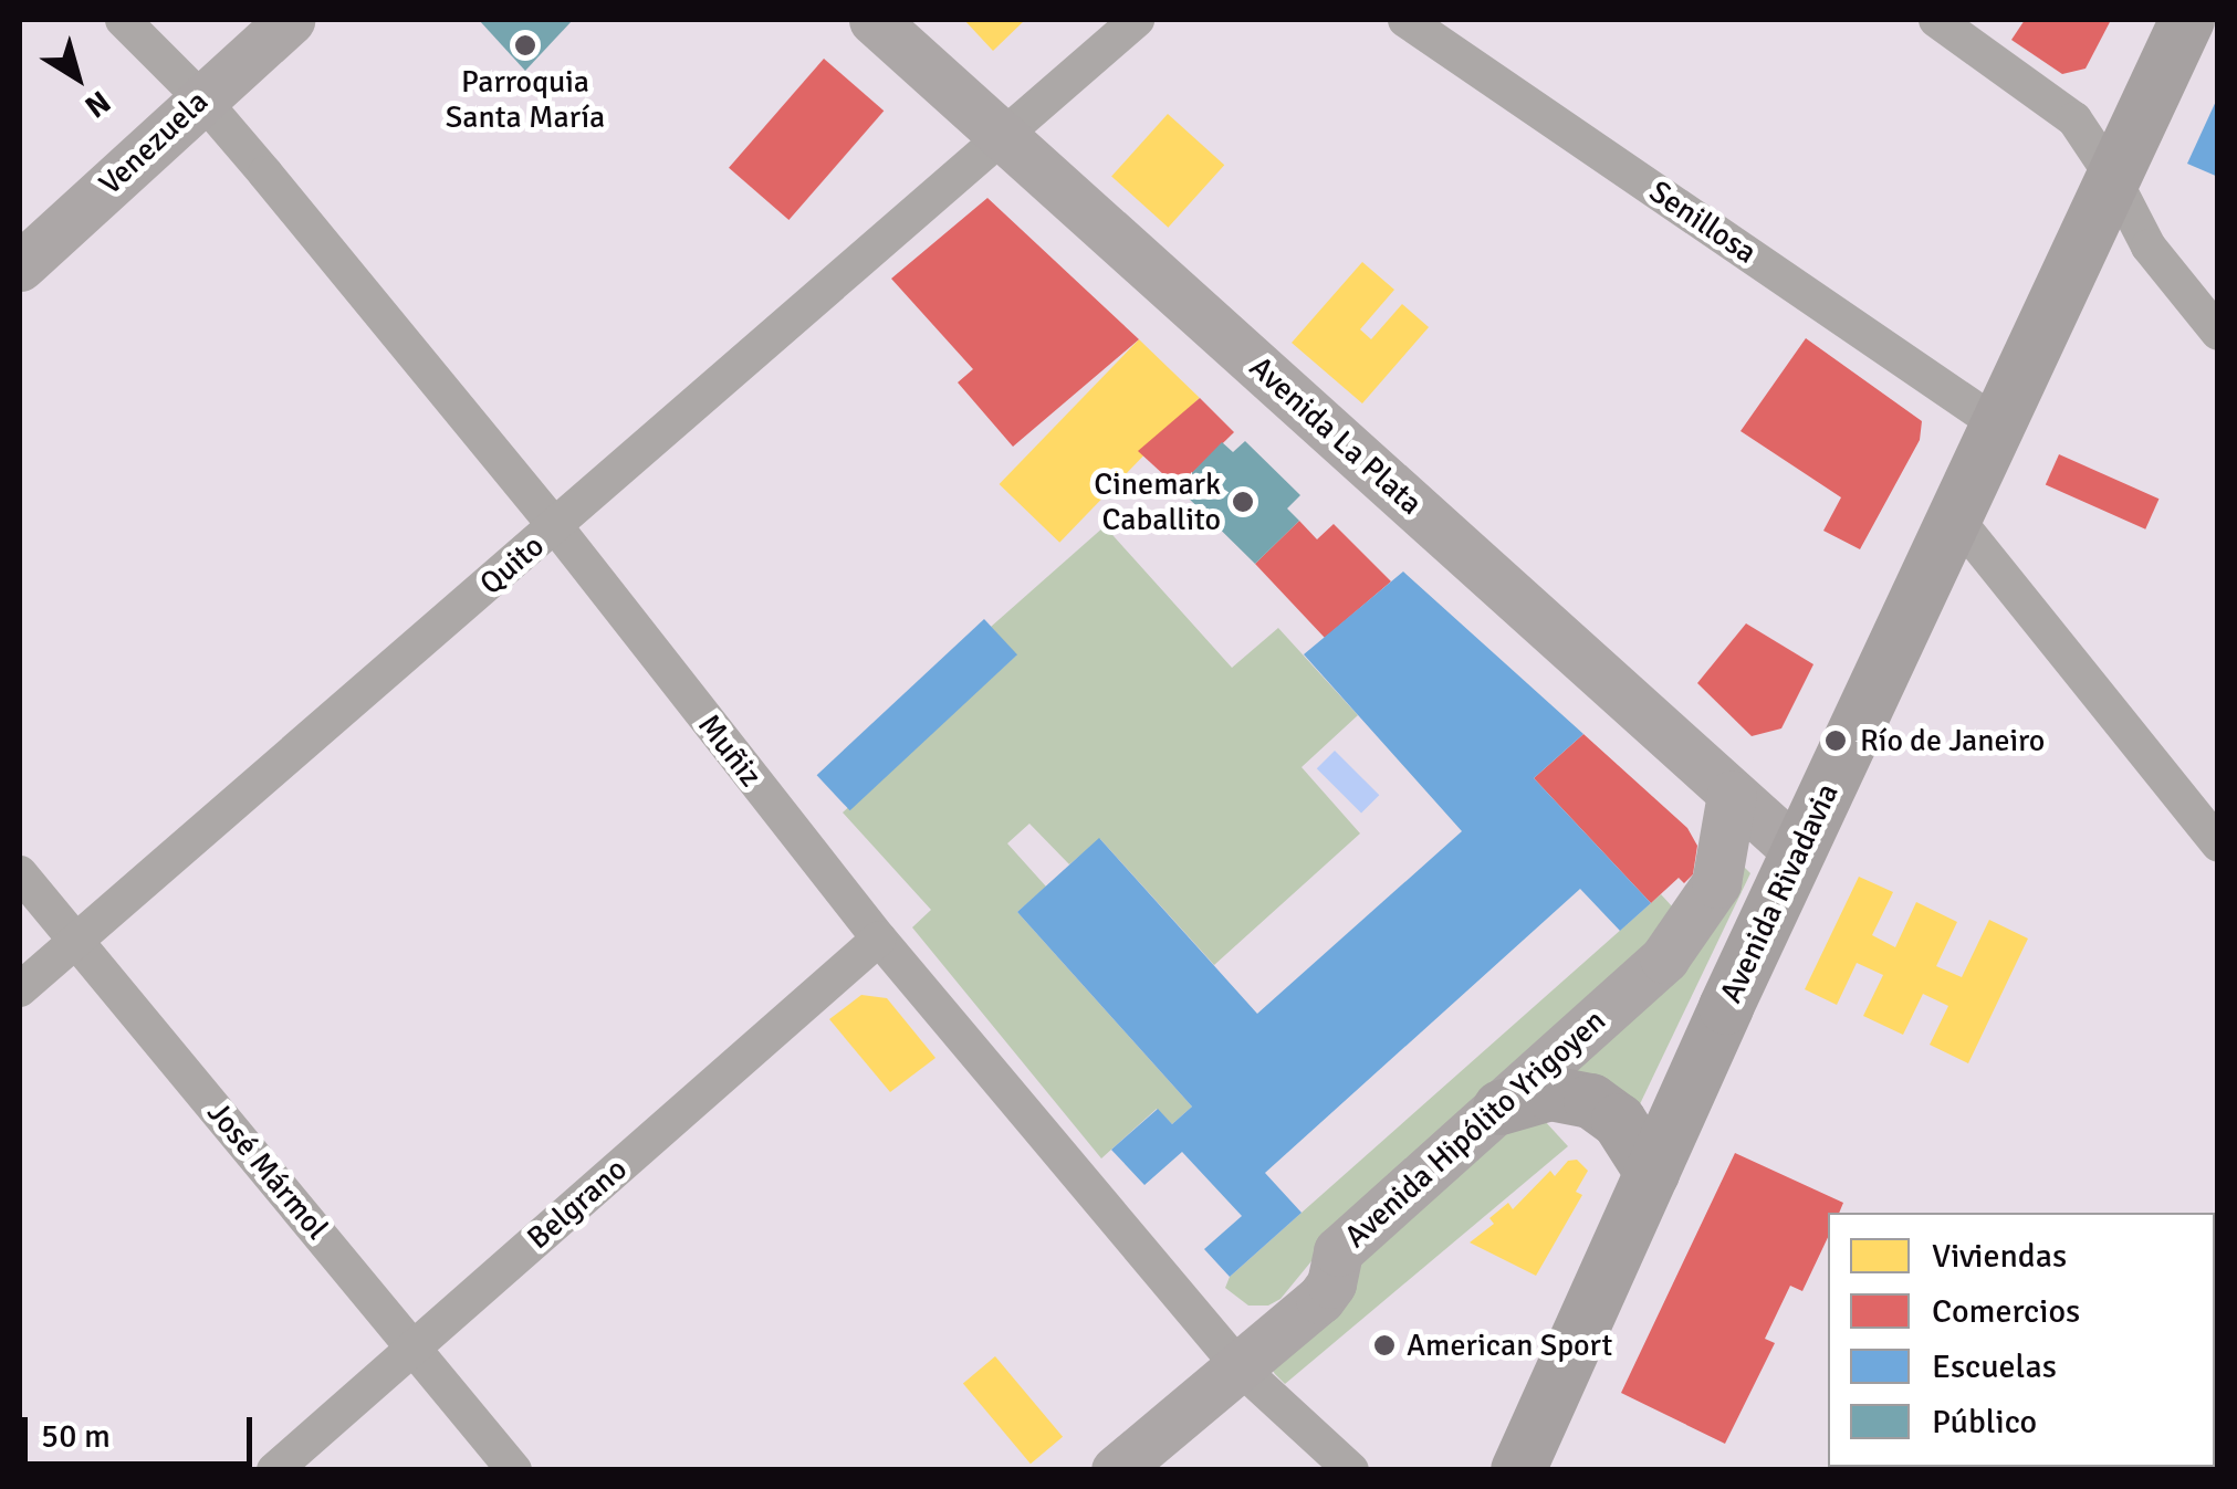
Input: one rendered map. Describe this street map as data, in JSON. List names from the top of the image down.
{
  "streets": {
    "main road": [
      "Venezuela",
      "Avenida La Plata",
      "Avenida Rivadavia",
      "Avenida Hipólito Yrigoyen"
    ],
    "street": [
      "Senillosa",
      "Quito",
      "Muñiz",
      "José Mármol",
      "Belgrano"
    ]
  },
  "crossings": [
    ["Venezuela", "Muñiz"],
    ["Senillosa", "Avenida Rivadavia"],
    ["Avenida La Plata", "Quito"],
    ["Avenida La Plata", "Avenida Rivadavia"],
    ["Avenida La Plata", "Avenida Hipólito Yrigoyen"],
    ["Quito", "Muñiz"],
    ["Quito", "José Mármol"],
    ["Muñiz", "Avenida Hipólito Yrigoyen"],
    ["Muñiz", "Belgrano"],
    ["José Mármol", "Belgrano"]
  ],
  "places": [
    "Parroquia Santa María",
    "Cinemark Caballito",
    "Río de Janeiro",
    "American Sport"
  ],
  "legend": [
    "Viviendas",
    "Comercios",
    "Escuelas",
    "Público"
  ],
  "scale_bar": "50 m",
  "north": "bottom right"
}
